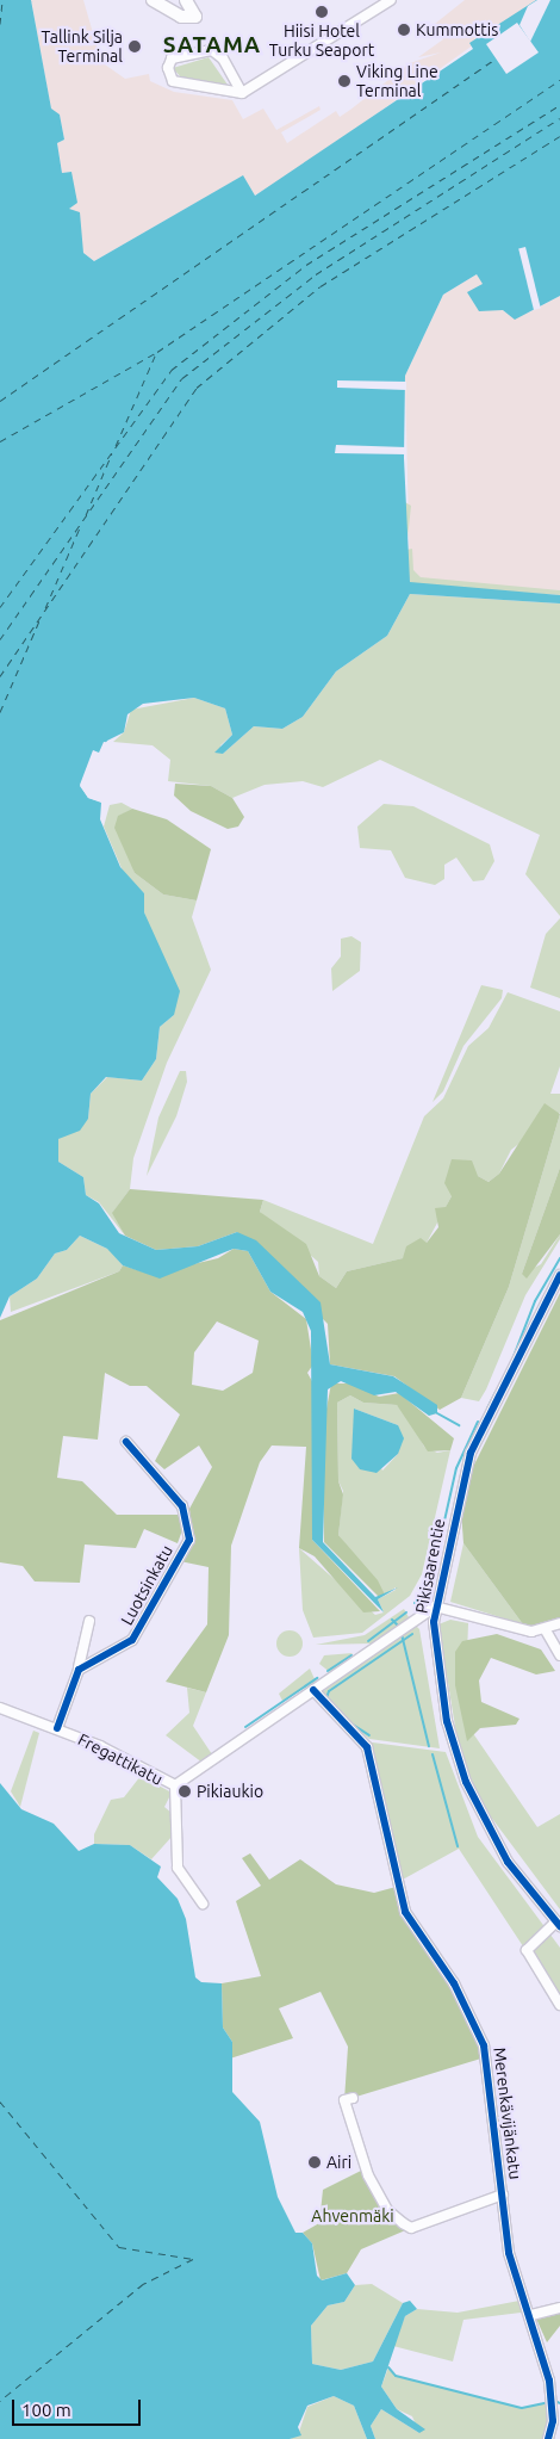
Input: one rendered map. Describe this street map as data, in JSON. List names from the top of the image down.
{
  "streets": {
    "street": [
      "Pikisaarentie",
      "Luotsinkatu",
      "Fregattikatu",
      "Merenkävijänkatu"
    ]
  },
  "districts": ["SATAMA"],
  "parks": ["Ahvenmäki"],
  "places": [
    "Hiisi Hotel Turku Seaport",
    "Kummottis",
    "Tallink Silja Terminal",
    "Viking Line Terminal",
    "Pikiaukio",
    "Airi"
  ],
  "scale_bar": "100 m"
}
